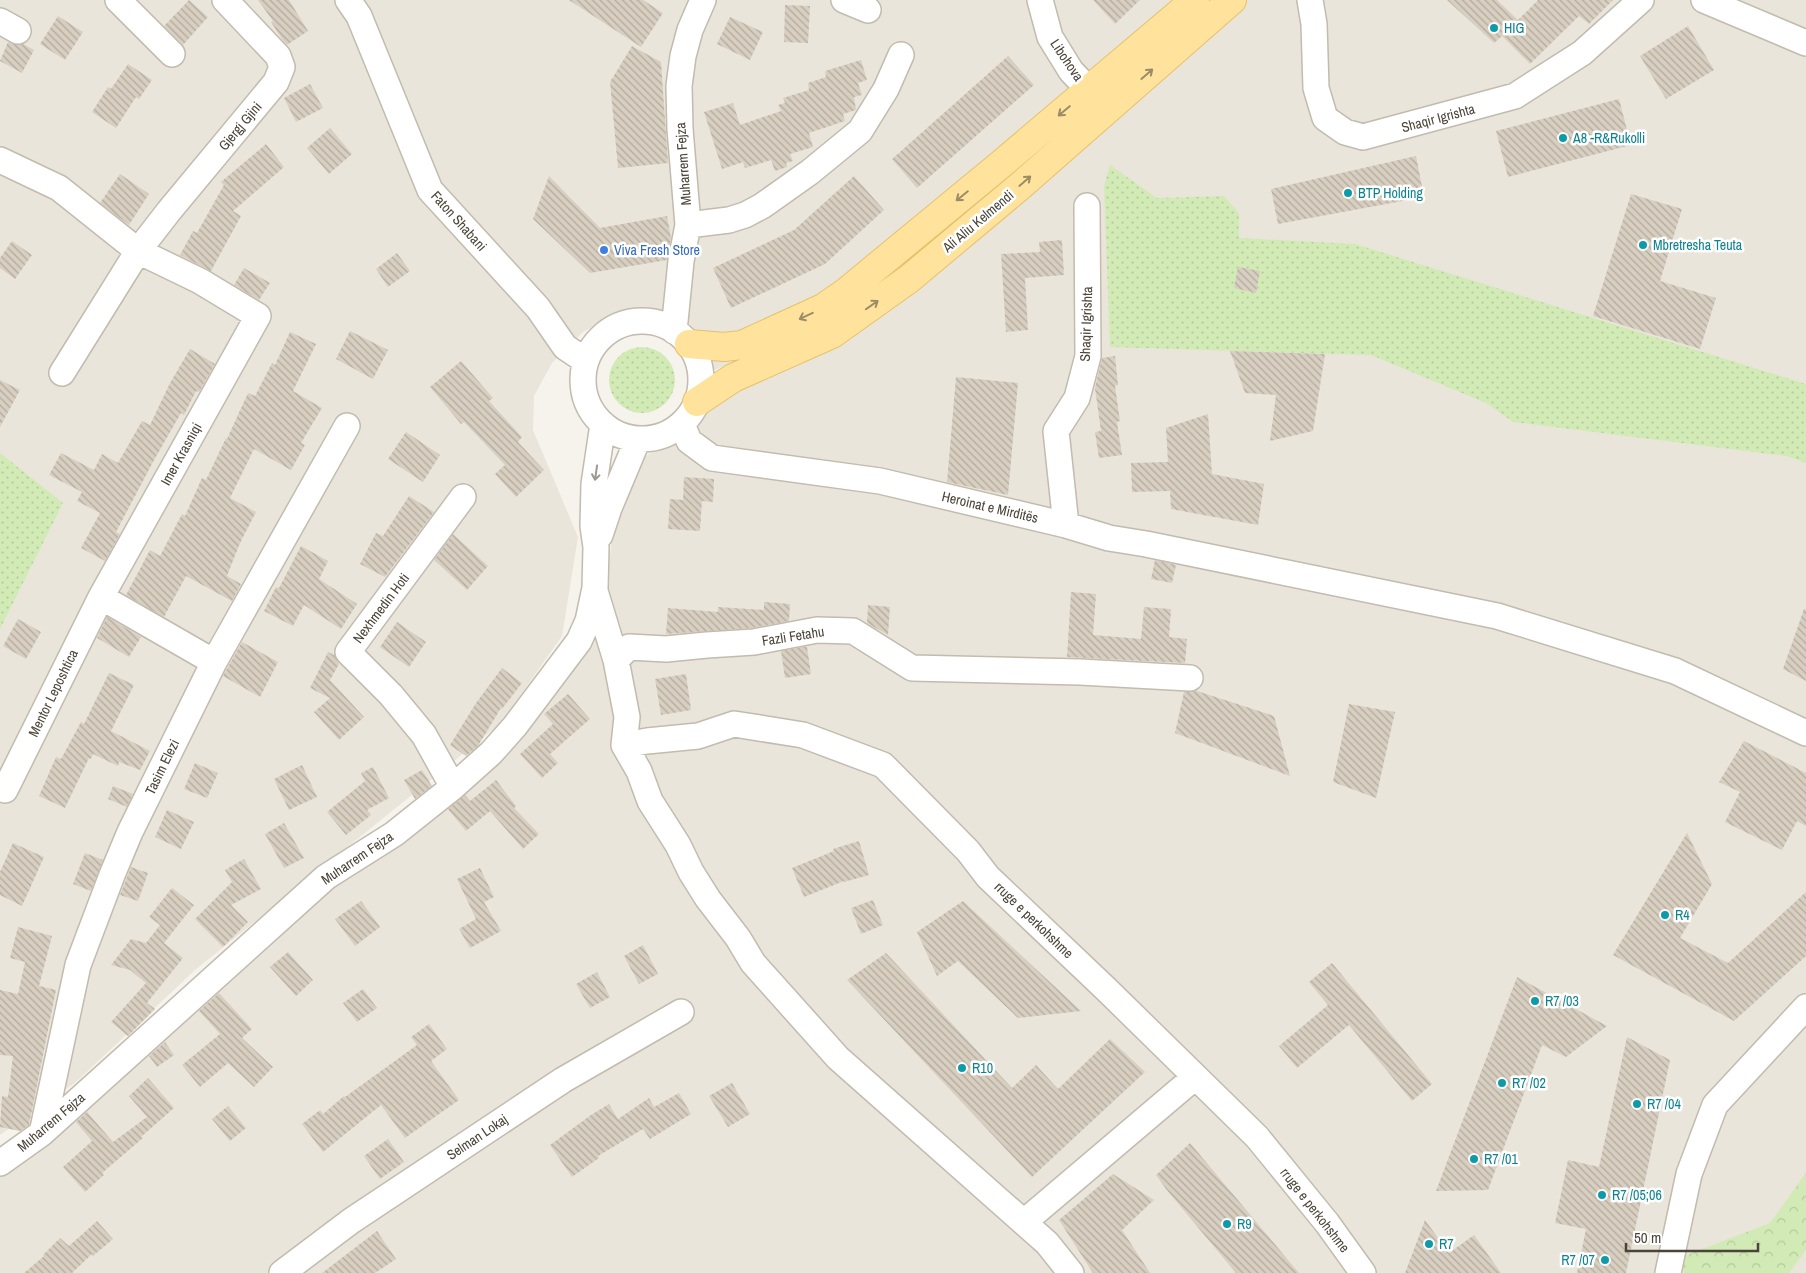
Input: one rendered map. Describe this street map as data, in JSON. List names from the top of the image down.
{
  "streets": {
    "main road": ["Ali Aliu Kelmendi"],
    "street": [
      "Libohova",
      "Shaqir Igrishta",
      "Gjergj Gjini",
      "Muharrem Fejza",
      "Faton Shabani",
      "Imer Krasniqi",
      "Heroinat e Mirditës",
      "Nexhmedin Hoti",
      "Fazli Fetahu",
      "Mentor Leposhtica",
      "Tasim Elezi",
      "rruge e perkohshme",
      "Selman Lokaj"
    ]
  },
  "crossings": [
    ["Libohova", "Ali Aliu Kelmendi"],
    ["Shaqir Igrishta", "Heroinat e Mirditës"],
    ["Gjergj Gjini", "Imer Krasniqi"],
    ["Muharrem Fejza", "Faton Shabani"],
    ["Muharrem Fejza", "Ali Aliu Kelmendi"],
    ["Muharrem Fejza", "Heroinat e Mirditës"],
    ["Muharrem Fejza", "Nexhmedin Hoti"],
    ["Muharrem Fejza", "Tasim Elezi"],
    ["Faton Shabani", "Ali Aliu Kelmendi"],
    ["Faton Shabani", "Heroinat e Mirditës"],
    ["Ali Aliu Kelmendi", "Heroinat e Mirditës"],
    ["Imer Krasniqi", "Mentor Leposhtica"]
  ],
  "places": [
    "HIG",
    "A8 -R&Rukolli",
    "BTP Holding",
    "Mbretresha Teuta",
    "Viva Fresh Store",
    "R4",
    "R7 /03",
    "R10",
    "R7 /02",
    "R7 /04",
    "R7 /01",
    "R7 /05;06",
    "R9",
    "R7",
    "R7 /07"
  ],
  "scale_bar": "50 m"
}
